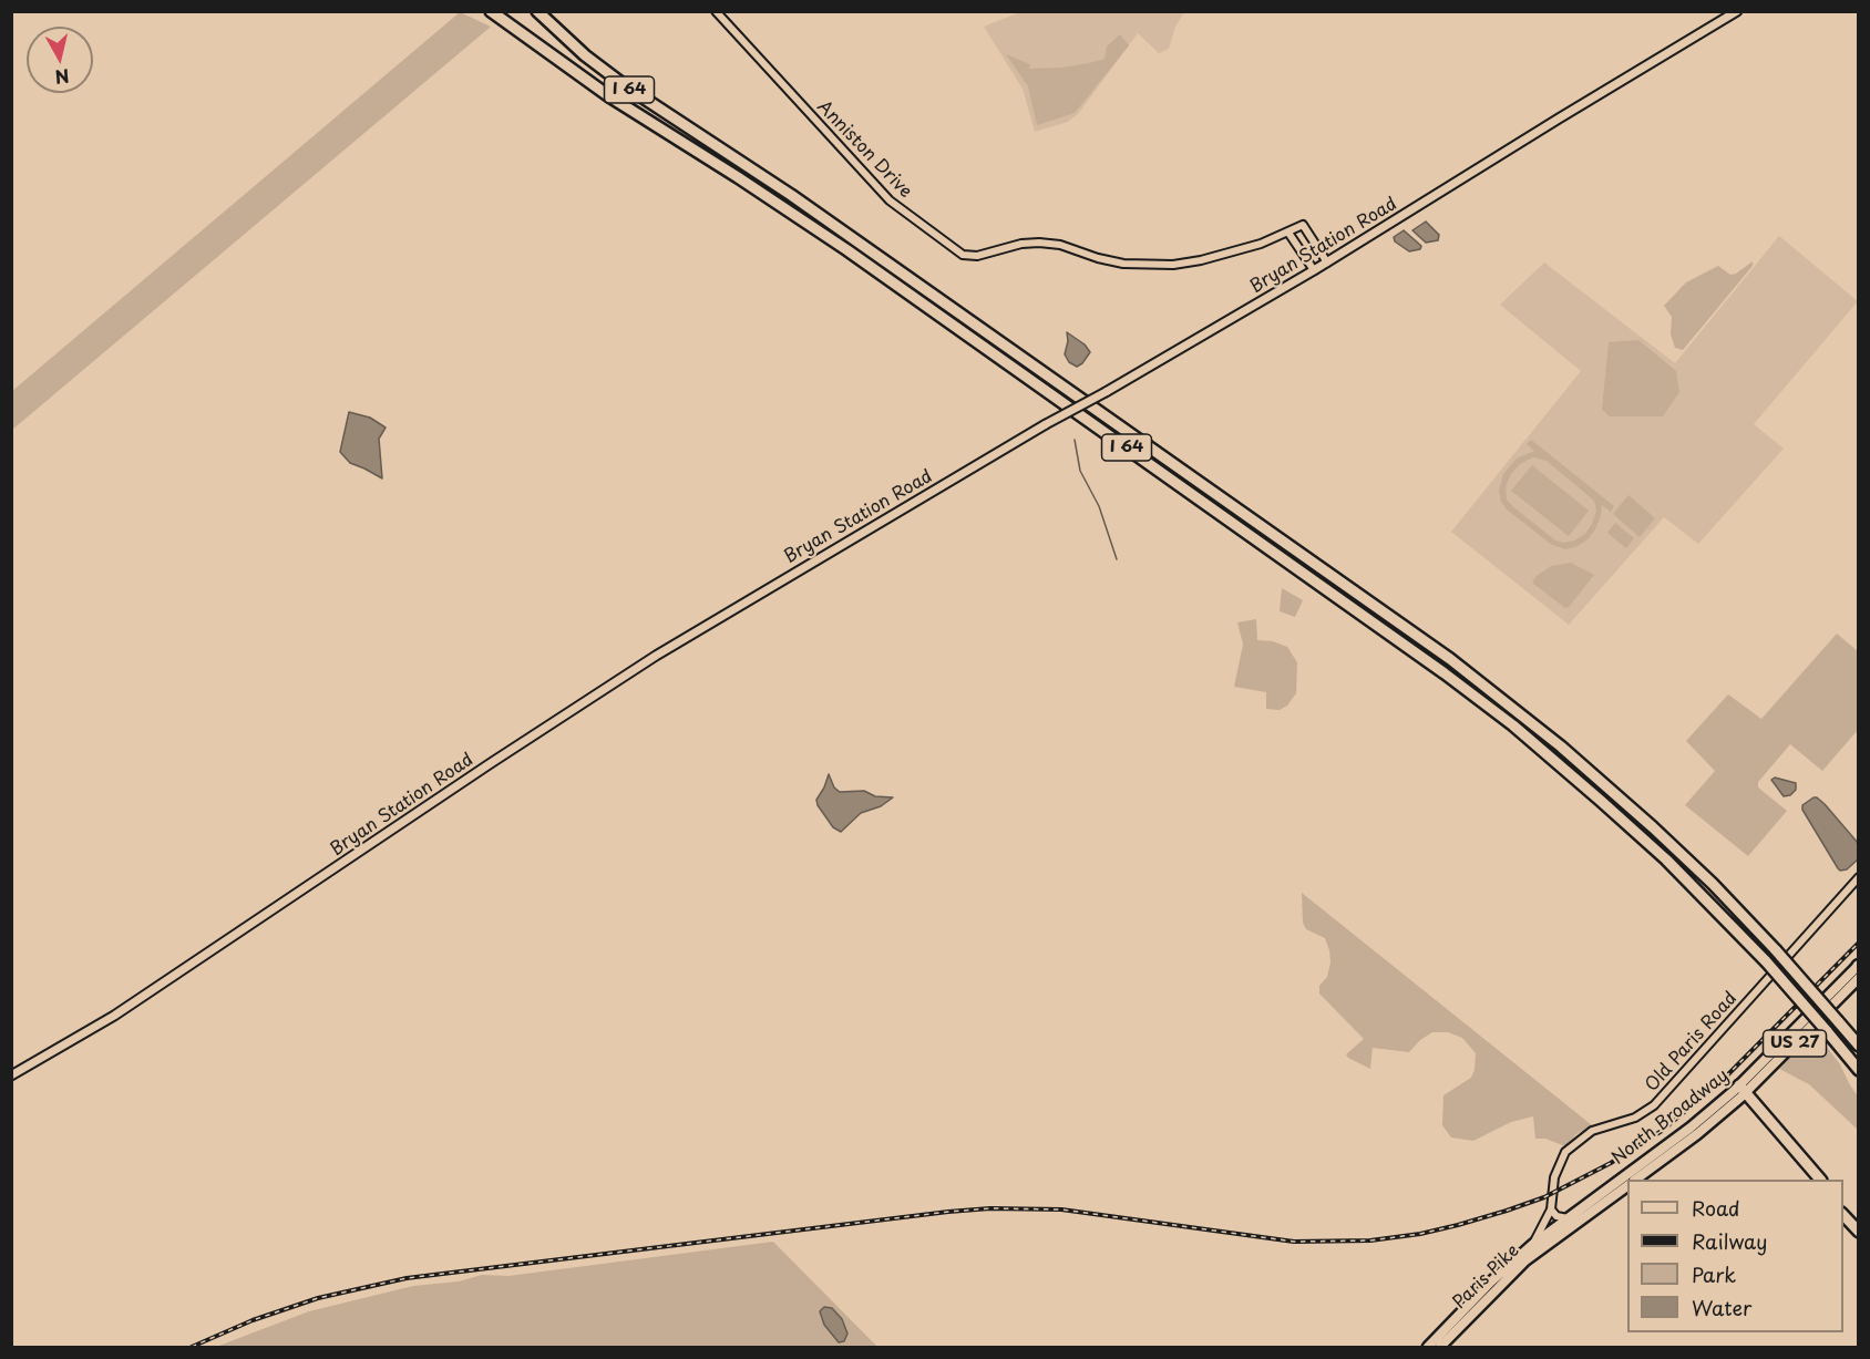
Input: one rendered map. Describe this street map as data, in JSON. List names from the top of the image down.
{
  "streets": {
    "highway": [
      "I 64",
      "US 27",
      "North Broadway",
      "Paris Pike"
    ],
    "main road": ["Bryan Station Road"],
    "street": ["Anniston Drive", "Old Paris Road"]
  },
  "crossings": [
    ["Anniston Drive", "Bryan Station Road"],
    ["Old Paris Road", "North Broadway"],
    ["Old Paris Road", "Paris Pike"],
    ["North Broadway", "Paris Pike"]
  ],
  "legend": [
    "Road",
    "Railway",
    "Park",
    "Water"
  ],
  "north": "bottom"
}
